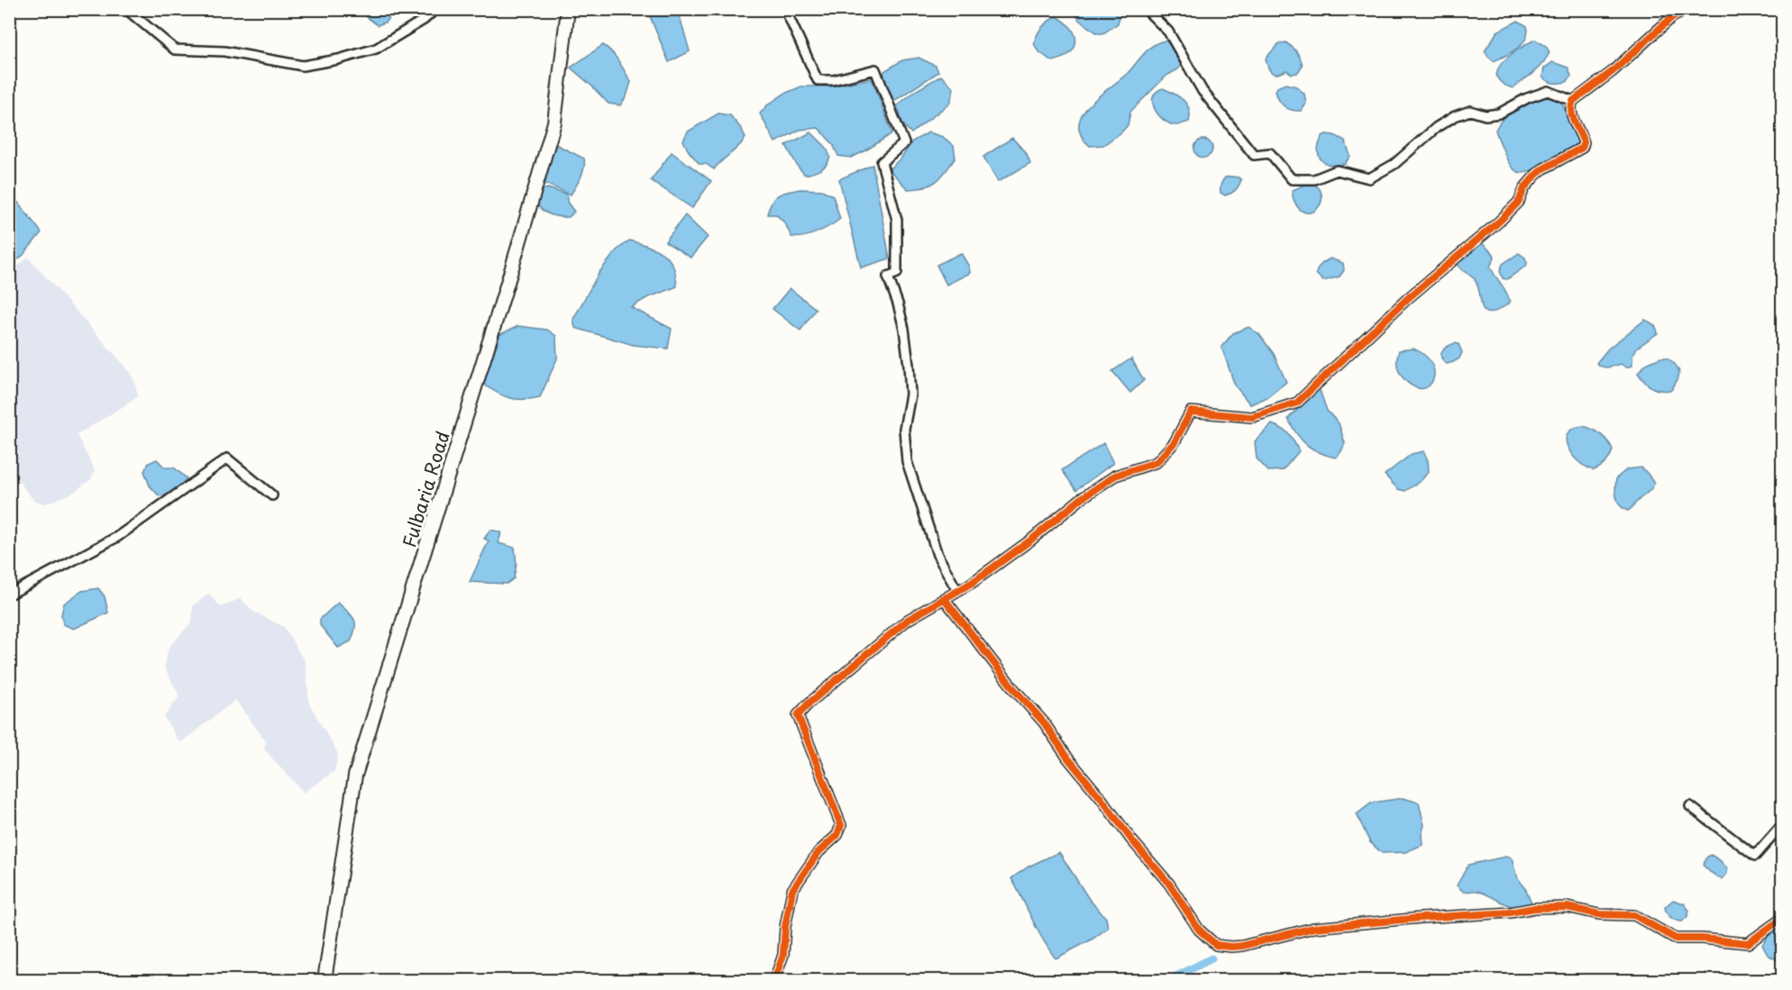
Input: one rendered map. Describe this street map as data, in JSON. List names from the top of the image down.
{
  "streets": {
    "main road": ["Fulbaria Road"]
  }
}
